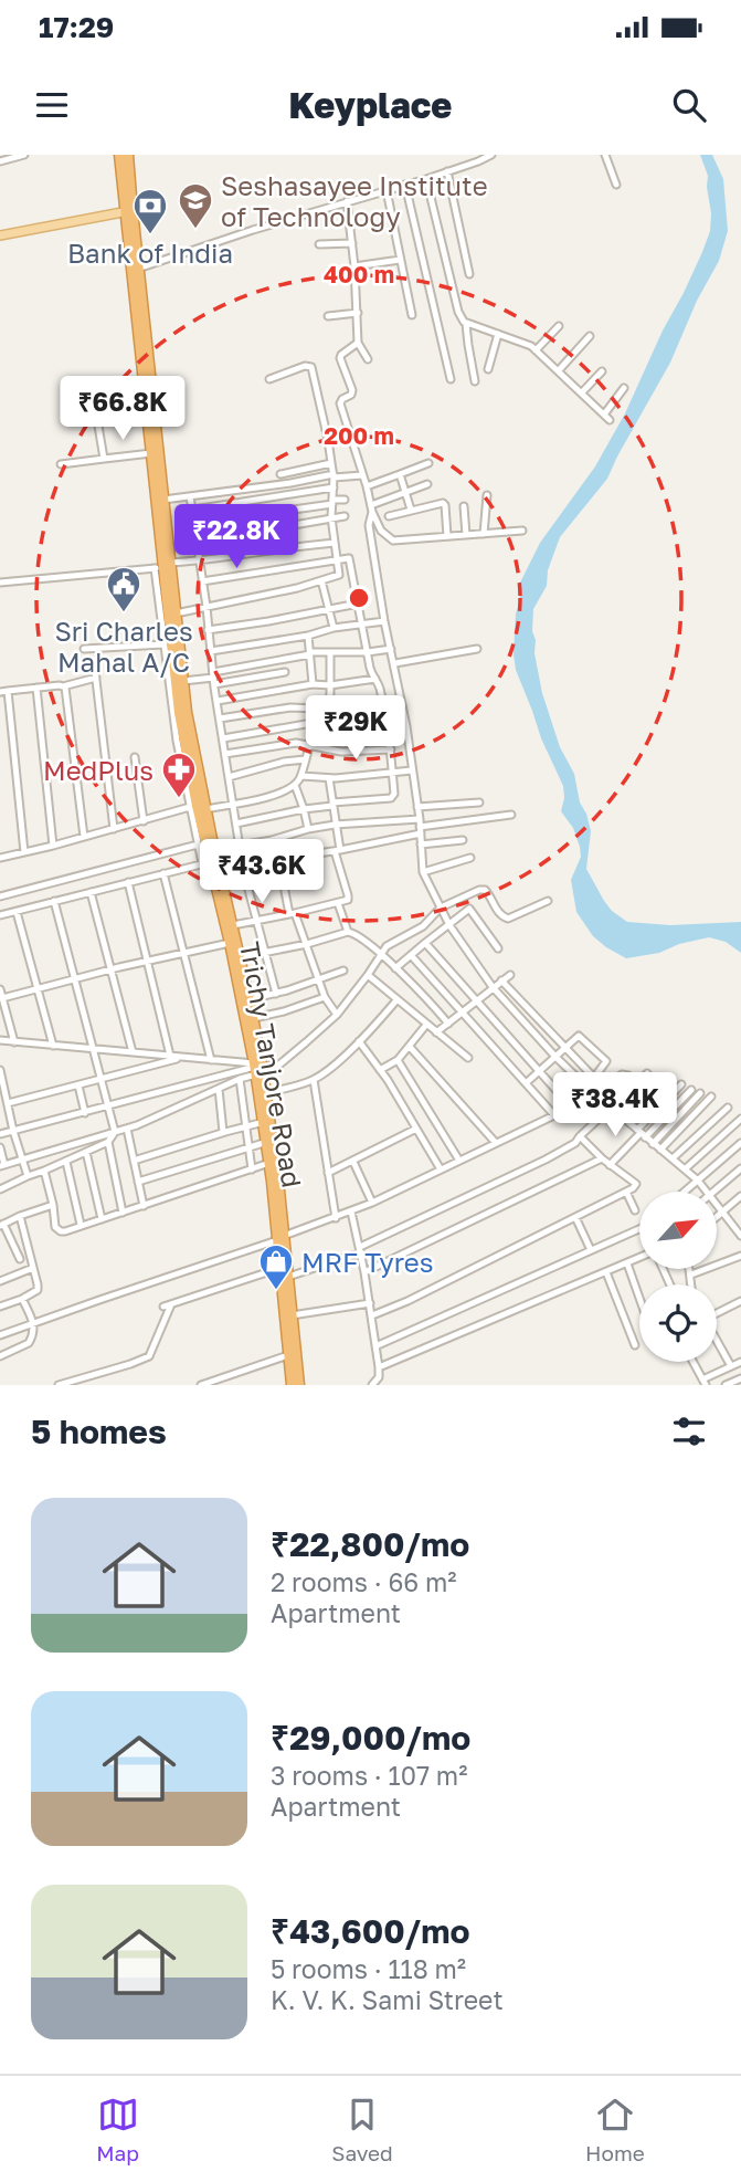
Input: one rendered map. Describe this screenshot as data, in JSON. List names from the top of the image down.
{
  "streets": {
    "highway": ["Trichy Tanjore Road"]
  },
  "places": {
    "school or university": ["Seshasayee Institute of Technology"],
    "bank": ["Bank of India"],
    "public building": ["Sri Charles Mahal A/C"],
    "pharmacy": ["MedPlus"],
    "shop": ["MRF Tyres"]
  },
  "north": "top right",
  "page": {
    "status": "17:29",
    "header": "Keyplace",
    "price": [
      "₹66.8K",
      "₹22.8K",
      "₹29K",
      "₹43.6K",
      "₹38.4K"
    ],
    "heading": "5 homes",
    "list": [
      {
        "name": "₹22,800/mo",
        "note": "2 rooms · 66 m² · Apartment"
      },
      {
        "name": "₹29,000/mo",
        "note": "3 rooms · 107 m² · Apartment"
      },
      {
        "name": "₹43,600/mo",
        "note": "5 rooms · 118 m² · K. V. K. Sami Street"
      }
    ],
    "tabs": ["Map", "Saved", "Home"]
  },
  "rings": ["400 m", "200 m"]
}
